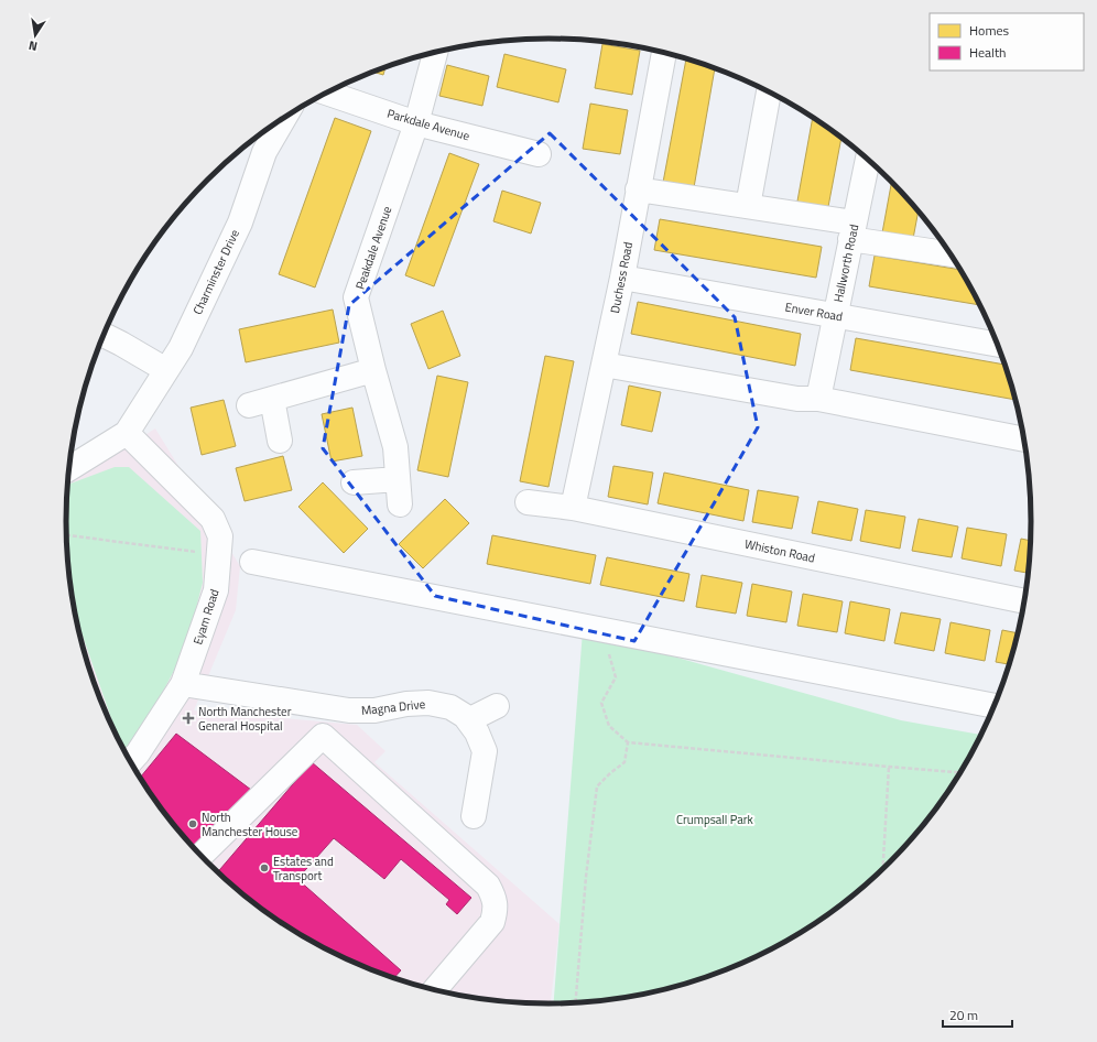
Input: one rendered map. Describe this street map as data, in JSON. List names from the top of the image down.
{
  "streets": {
    "street": [
      "Parkdale Avenue",
      "Peakdale Avenue",
      "Hallworth Road",
      "Charminster Drive",
      "Duchess Road",
      "Enver Road",
      "Whiston Road",
      "Eyam Road",
      "Magna Drive"
    ]
  },
  "crossings": [
    ["Parkdale Avenue", "Peakdale Avenue"],
    ["Hallworth Road", "Enver Road"],
    ["Charminster Drive", "Eyam Road"],
    ["Duchess Road", "Enver Road"],
    ["Duchess Road", "Whiston Road"],
    ["Eyam Road", "Magna Drive"]
  ],
  "parks": ["Crumpsall Park"],
  "places": {
    "health": ["North Manchester General Hospital"],
    "other": ["North Manchester House", "Estates and Transport"]
  },
  "legend": ["Homes", "Health"],
  "scale_bar": "20 m",
  "north": "bottom"
}
